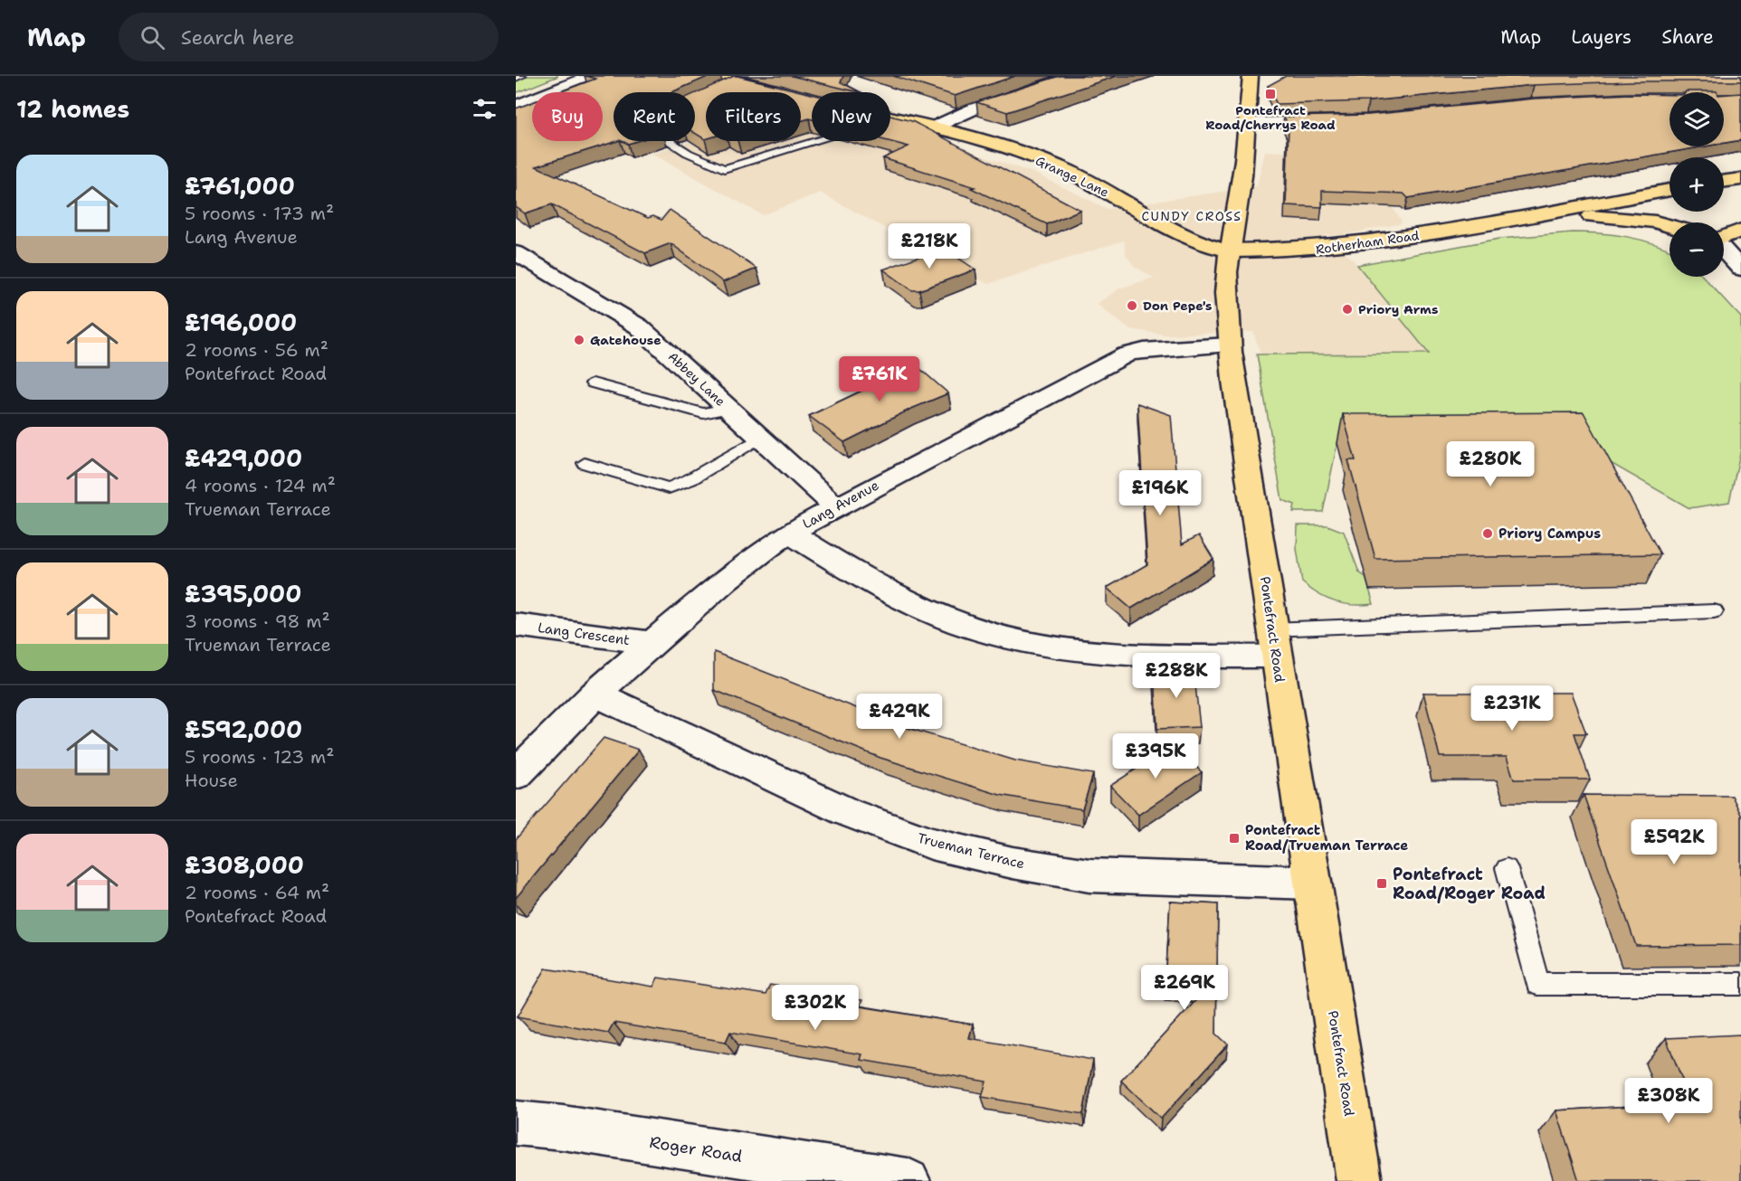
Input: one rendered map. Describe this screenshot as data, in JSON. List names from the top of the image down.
{
  "streets": {
    "main road": ["Grange Lane", "Rotherham Road", "Pontefract Road"],
    "street": [
      "Abbey Lane",
      "Lang Avenue",
      "Lang Crescent",
      "Trueman Terrace",
      "Roger Road"
    ]
  },
  "crossings": [
    ["Grange Lane", "Rotherham Road"],
    ["Grange Lane", "Pontefract Road"],
    ["Rotherham Road", "Pontefract Road"],
    ["Abbey Lane", "Lang Avenue"],
    ["Lang Avenue", "Pontefract Road"],
    ["Lang Avenue", "Lang Crescent"],
    ["Lang Avenue", "Trueman Terrace"],
    ["Pontefract Road", "Trueman Terrace"]
  ],
  "districts": ["CUNDY CROSS"],
  "places": {
    "transit": ["Pontefract Road/Cherrys Road", "Pontefract Road/Trueman Terrace", "Pontefract Road/Roger Road"],
    "other": [
      "Don Pepe's",
      "Priory Arms",
      "Gatehouse",
      "Priory Campus"
    ]
  },
  "page": {
    "header": "Map",
    "search": "Search here",
    "nav": ["Map", "Layers", "Share"],
    "heading": "12 homes",
    "map_buttons": ["+", "−"],
    "chip": [
      "Buy",
      "Rent",
      "Filters",
      "New"
    ],
    "list": [
      {
        "name": "£761,000",
        "note": "5 rooms · 173 m² · Lang Avenue"
      },
      {
        "name": "£196,000",
        "note": "2 rooms · 56 m² · Pontefract Road"
      },
      {
        "name": "£429,000",
        "note": "4 rooms · 124 m² · Trueman Terrace"
      },
      {
        "name": "£395,000",
        "note": "3 rooms · 98 m² · Trueman Terrace"
      },
      {
        "name": "£592,000",
        "note": "5 rooms · 123 m² · House"
      },
      {
        "name": "£308,000",
        "note": "2 rooms · 64 m² · Pontefract Road"
      }
    ],
    "price": [
      "£218K",
      "£761K",
      "£280K",
      "£196K",
      "£288K",
      "£231K",
      "£429K",
      "£395K",
      "£592K",
      "£269K",
      "£302K",
      "£308K"
    ]
  }
}
